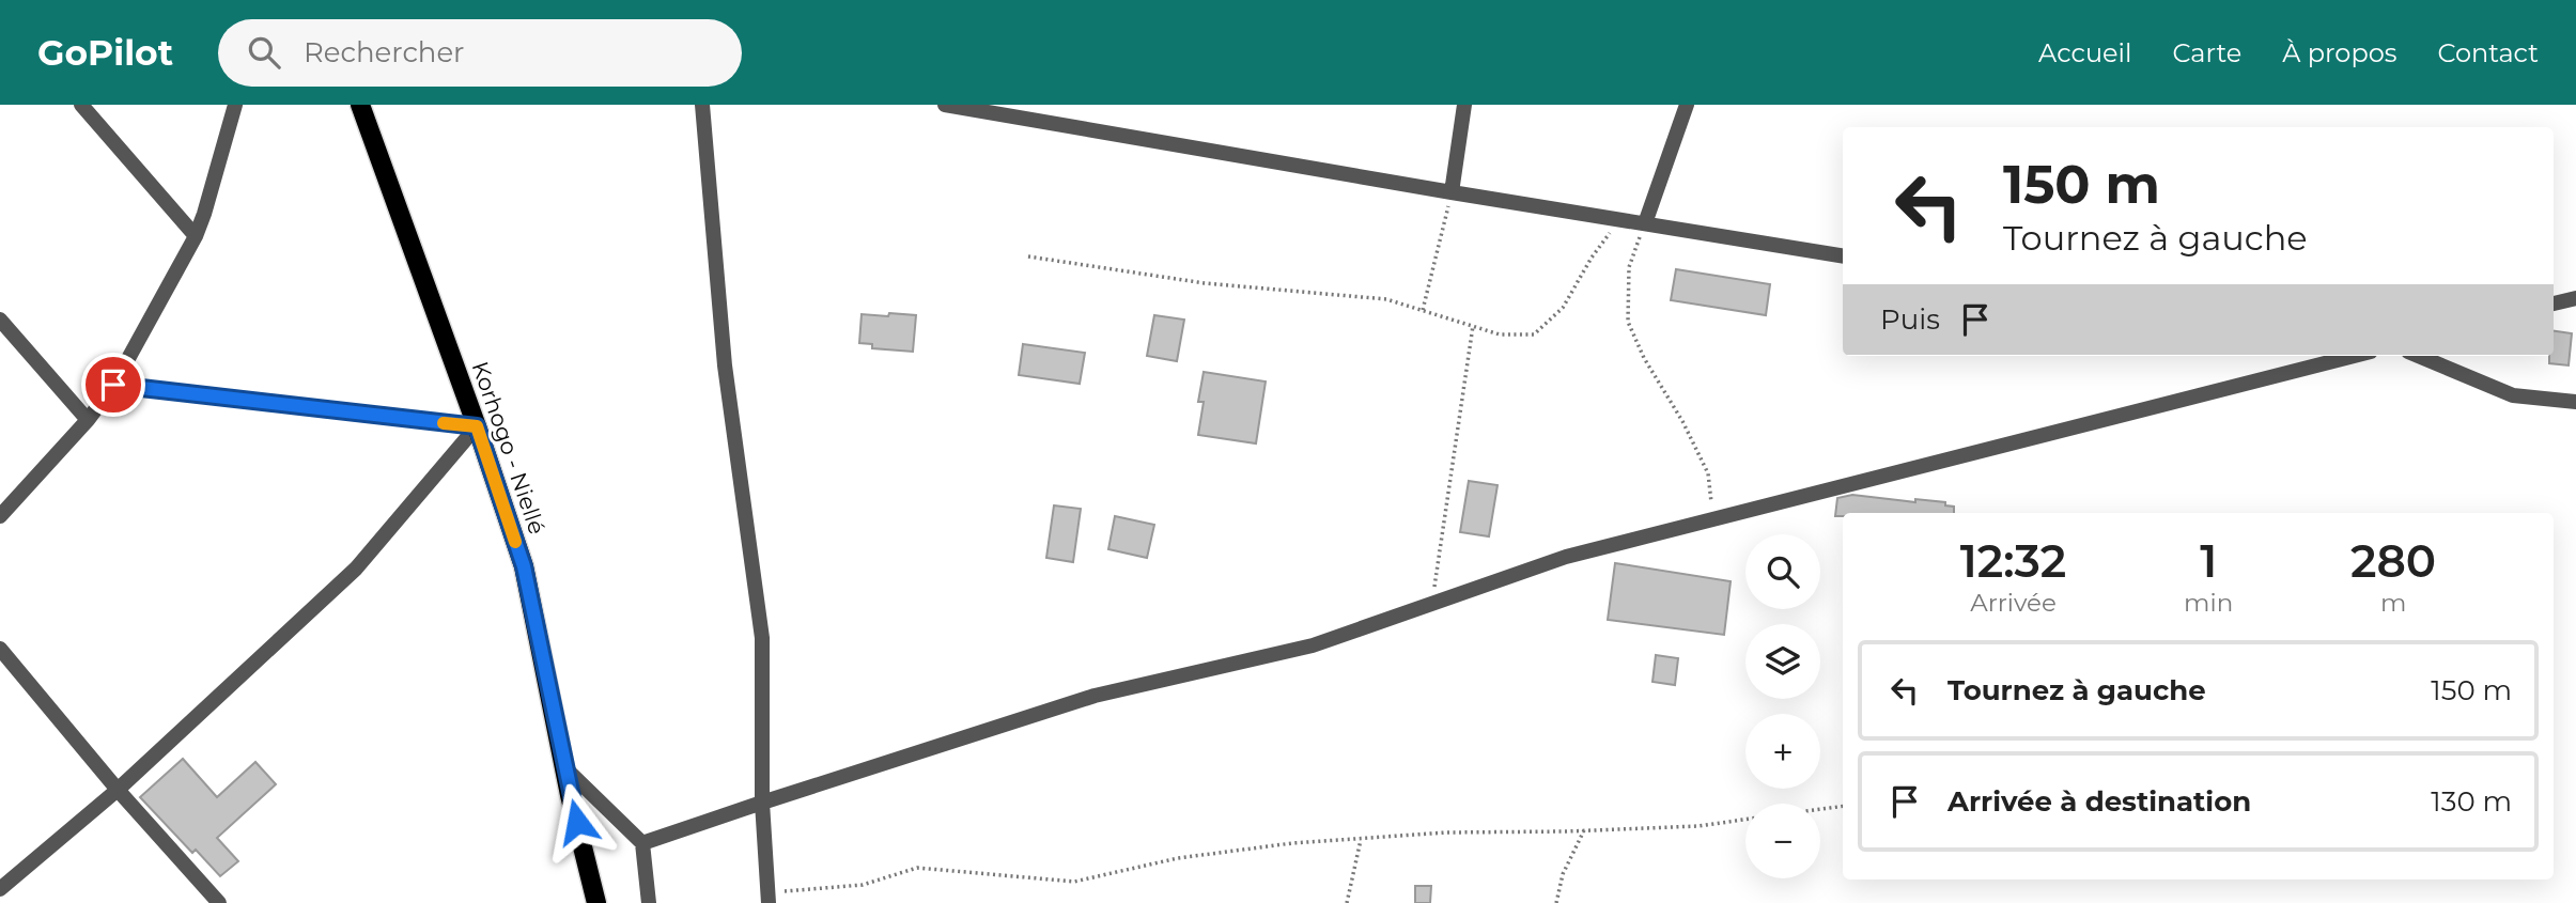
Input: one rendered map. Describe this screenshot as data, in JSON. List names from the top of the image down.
{
  "streets": {
    "main road": ["Korhogo - Niellé"]
  },
  "page": {
    "header": "GoPilot",
    "search": "Rechercher",
    "nav": [
      "Accueil",
      "Carte",
      "À propos",
      "Contact"
    ],
    "turn": ["150 m", "Tournez à gauche"],
    "then": "Puis",
    "eta": [
      "12:32",
      "Arrivée",
      "1",
      "min",
      "280",
      "m"
    ],
    "map_buttons": ["+", "−"],
    "list": [
      {
        "name": "Tournez à gauche",
        "value": "150 m"
      },
      {
        "name": "Arrivée à destination",
        "value": "130 m"
      }
    ]
  }
}
